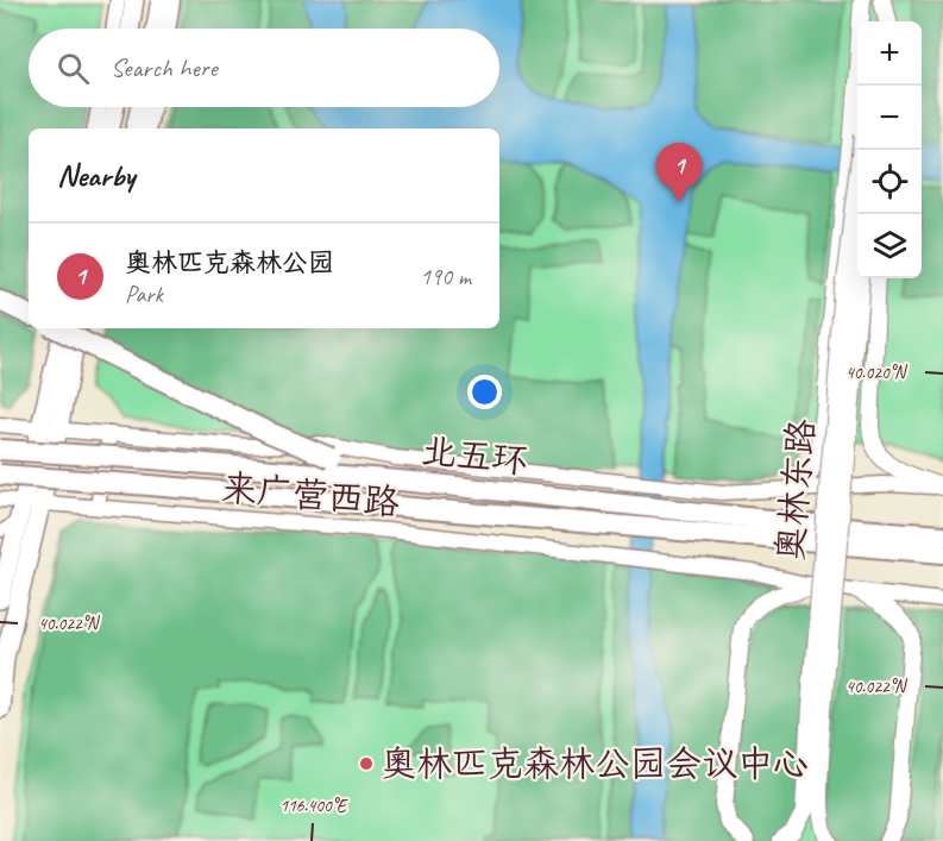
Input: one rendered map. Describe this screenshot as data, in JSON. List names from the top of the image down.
{
  "streets": {
    "highway": ["北五环"],
    "main road": ["奥林东路"],
    "street": ["来广营西路"]
  },
  "crossings": [
    ["奥林东路", "来广营西路"]
  ],
  "places": ["奥林匹克森林公园会议中心"],
  "page": {
    "map_buttons": ["+", "−"],
    "search": "Search here",
    "heading": "Nearby",
    "pins": "1",
    "list": [
      {
        "mark": "1",
        "name": "奥林匹克森林公园",
        "note": "Park",
        "value": "190 m"
      }
    ]
  },
  "coordinates": ["40.020°N", "40.022°N", "116.400°E"]
}
